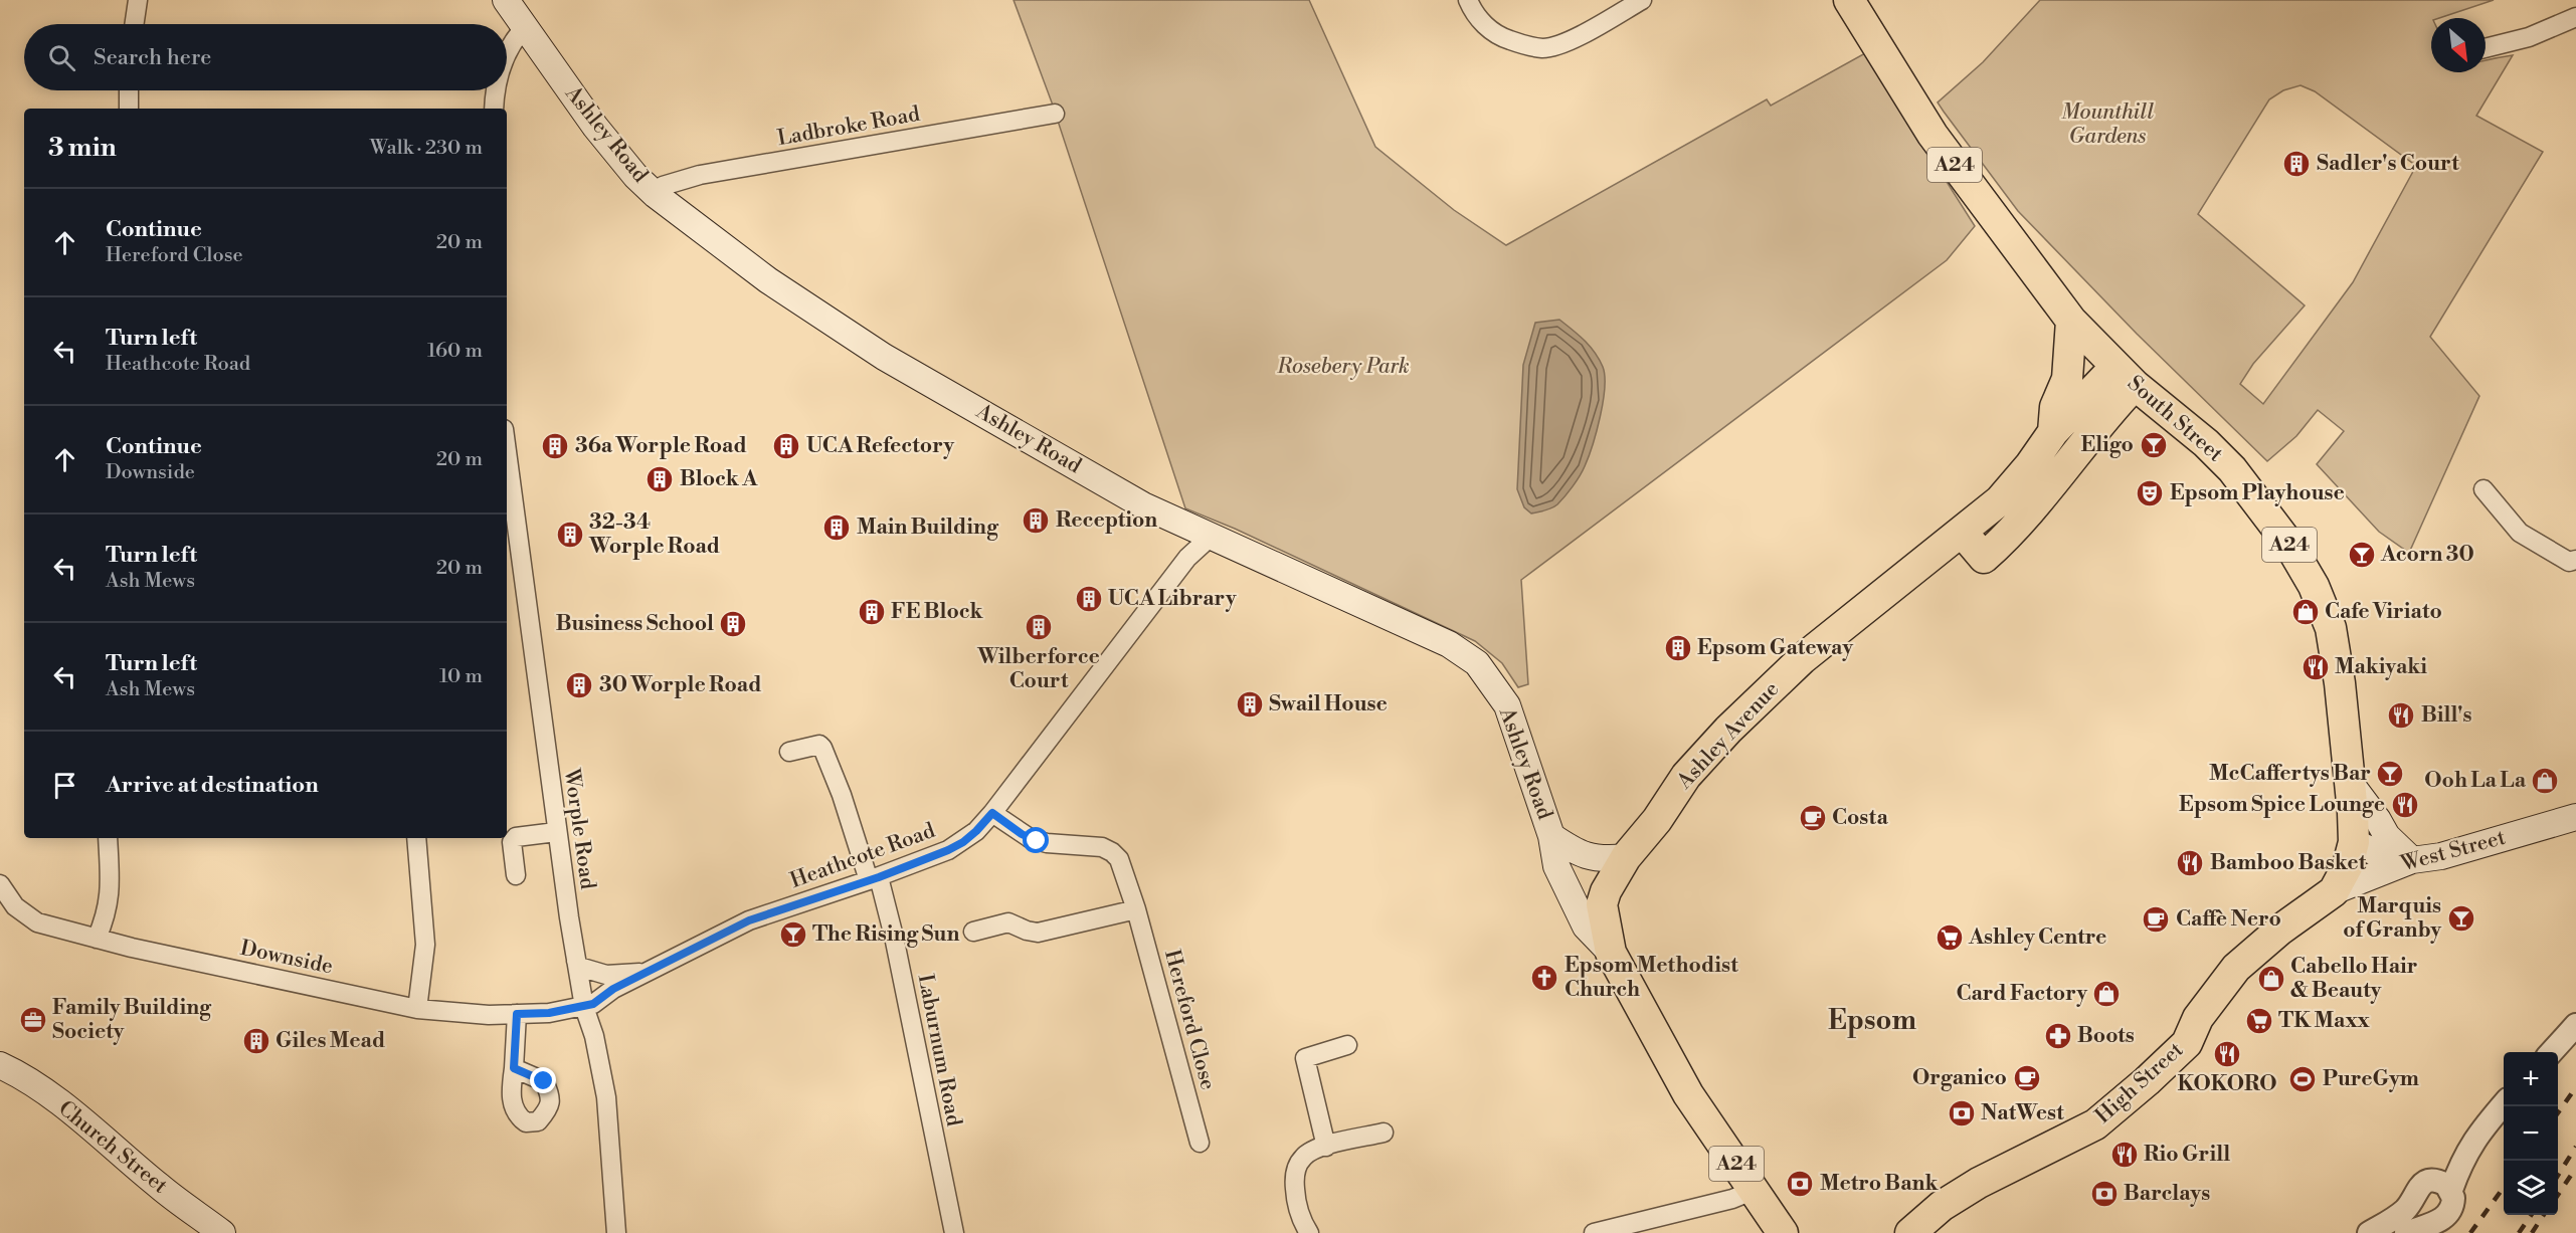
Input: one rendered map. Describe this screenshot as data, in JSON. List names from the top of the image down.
{
  "streets": {
    "highway": [
      "Ashley Road",
      "A24",
      "South Street",
      "Ashley Avenue",
      "High Street"
    ],
    "main road": ["West Street", "Church Street"],
    "street": [
      "Ladbroke Road",
      "Worple Road",
      "Heathcote Road",
      "Downside",
      "Hereford Close",
      "Laburnum Road"
    ]
  },
  "crossings": [
    ["Ladbroke Road", "Ashley Road"],
    ["Ashley Road", "Ashley Avenue"],
    ["Ashley Road", "Heathcote Road"],
    ["South Street", "Ashley Avenue"],
    ["South Street", "West Street"],
    ["South Street", "High Street"],
    ["Worple Road", "Heathcote Road"],
    ["Worple Road", "Downside"],
    ["West Street", "High Street"],
    ["Heathcote Road", "Downside"],
    ["Heathcote Road", "Hereford Close"],
    ["Heathcote Road", "Laburnum Road"]
  ],
  "districts": ["Epsom"],
  "parks": ["Mounthill Gardens", "Rosebery Park"],
  "places": {
    "building": [
      "Sadler's Court",
      "36a Worple Road",
      "UCA Refectory",
      "Block A",
      "Reception",
      "Main Building",
      "32-34 Worple Road",
      "UCA Library",
      "FE Block",
      "Business School",
      "Wilberforce Court",
      "Epsom Gateway",
      "30 Worple Road",
      "Swail House",
      "Giles Mead"
    ],
    "bar": [
      "Eligo",
      "Acorn 30",
      "McCaffertys Bar",
      "Marquis of Granby",
      "The Rising Sun"
    ],
    "theatre": ["Epsom Playhouse"],
    "shop": [
      "Cafe Viriato",
      "Ooh La La",
      "Cabello Hair & Beauty",
      "Card Factory"
    ],
    "restaurant": [
      "Makiyaki",
      "Bill's",
      "Epsom Spice Lounge",
      "Bamboo Basket",
      "KOKORO",
      "Rio Grill"
    ],
    "cafe": ["Costa", "Caffè Nero", "Organico"],
    "supermarket": ["Ashley Centre", "TK Maxx"],
    "church": ["Epsom Methodist Church"],
    "office": ["Family Building Society"],
    "pharmacy": ["Boots"],
    "sports": ["PureGym"],
    "bank": ["NatWest", "Metro Bank", "Barclays"]
  },
  "north": "bottom right",
  "page": {
    "search": "Search here",
    "heading": ["3 min", "Walk · 230 m"],
    "list": [
      ["Continue", "Hereford Close", "20 m"],
      ["Turn left", "Heathcote Road", "160 m"],
      ["Continue", "Downside", "20 m"],
      ["Turn left", "Ash Mews", "20 m"],
      ["Turn left", "Ash Mews", "10 m"],
      "Arrive at destination"
    ],
    "map_buttons": ["+", "−"]
  }
}
